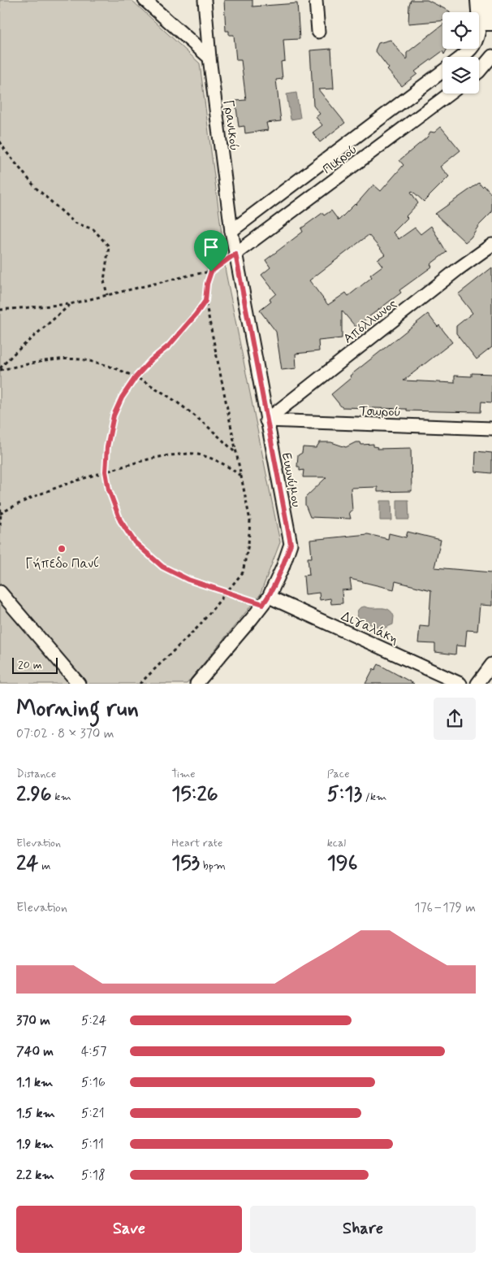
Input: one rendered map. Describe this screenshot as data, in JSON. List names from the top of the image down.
{
  "streets": {
    "street": [
      "Γρανικού",
      "Πικρού",
      "Απόλλωνος",
      "Τσωρού",
      "Ευωνύμου",
      "Διγαλάκη"
    ]
  },
  "crossings": [
    ["Γρανικού", "Πικρού"],
    ["Γρανικού", "Ευωνύμου"],
    ["Πικρού", "Ευωνύμου"],
    ["Απόλλωνος", "Τσωρού"],
    ["Απόλλωνος", "Ευωνύμου"],
    ["Τσωρού", "Ευωνύμου"],
    ["Ευωνύμου", "Διγαλάκη"]
  ],
  "places": ["Γήπεδο Πανί"],
  "scale_bar": "20 m",
  "page": {
    "scale": "20 m",
    "heading": ["Morning run", "07:02 · 8 × 370 m"],
    "stats": [
      ["Distance", "2.96 km"],
      ["Time", "15:26"],
      ["Pace", "5:13 /km"],
      ["Elevation", "24 m"],
      ["Heart rate", "153 bpm"],
      ["kcal", "196"]
    ],
    "chart": ["Elevation", "176–179 m"],
    "list": [
      {
        "name": "370 m",
        "note": "5:24"
      },
      {
        "name": "740 m",
        "note": "4:57"
      },
      {
        "name": "1.1 km",
        "note": "5:16"
      },
      {
        "name": "1.5 km",
        "note": "5:21"
      },
      {
        "name": "1.9 km",
        "note": "5:11"
      },
      {
        "name": "2.2 km",
        "note": "5:18"
      }
    ],
    "buttons": ["Save", "Share"]
  }
}
